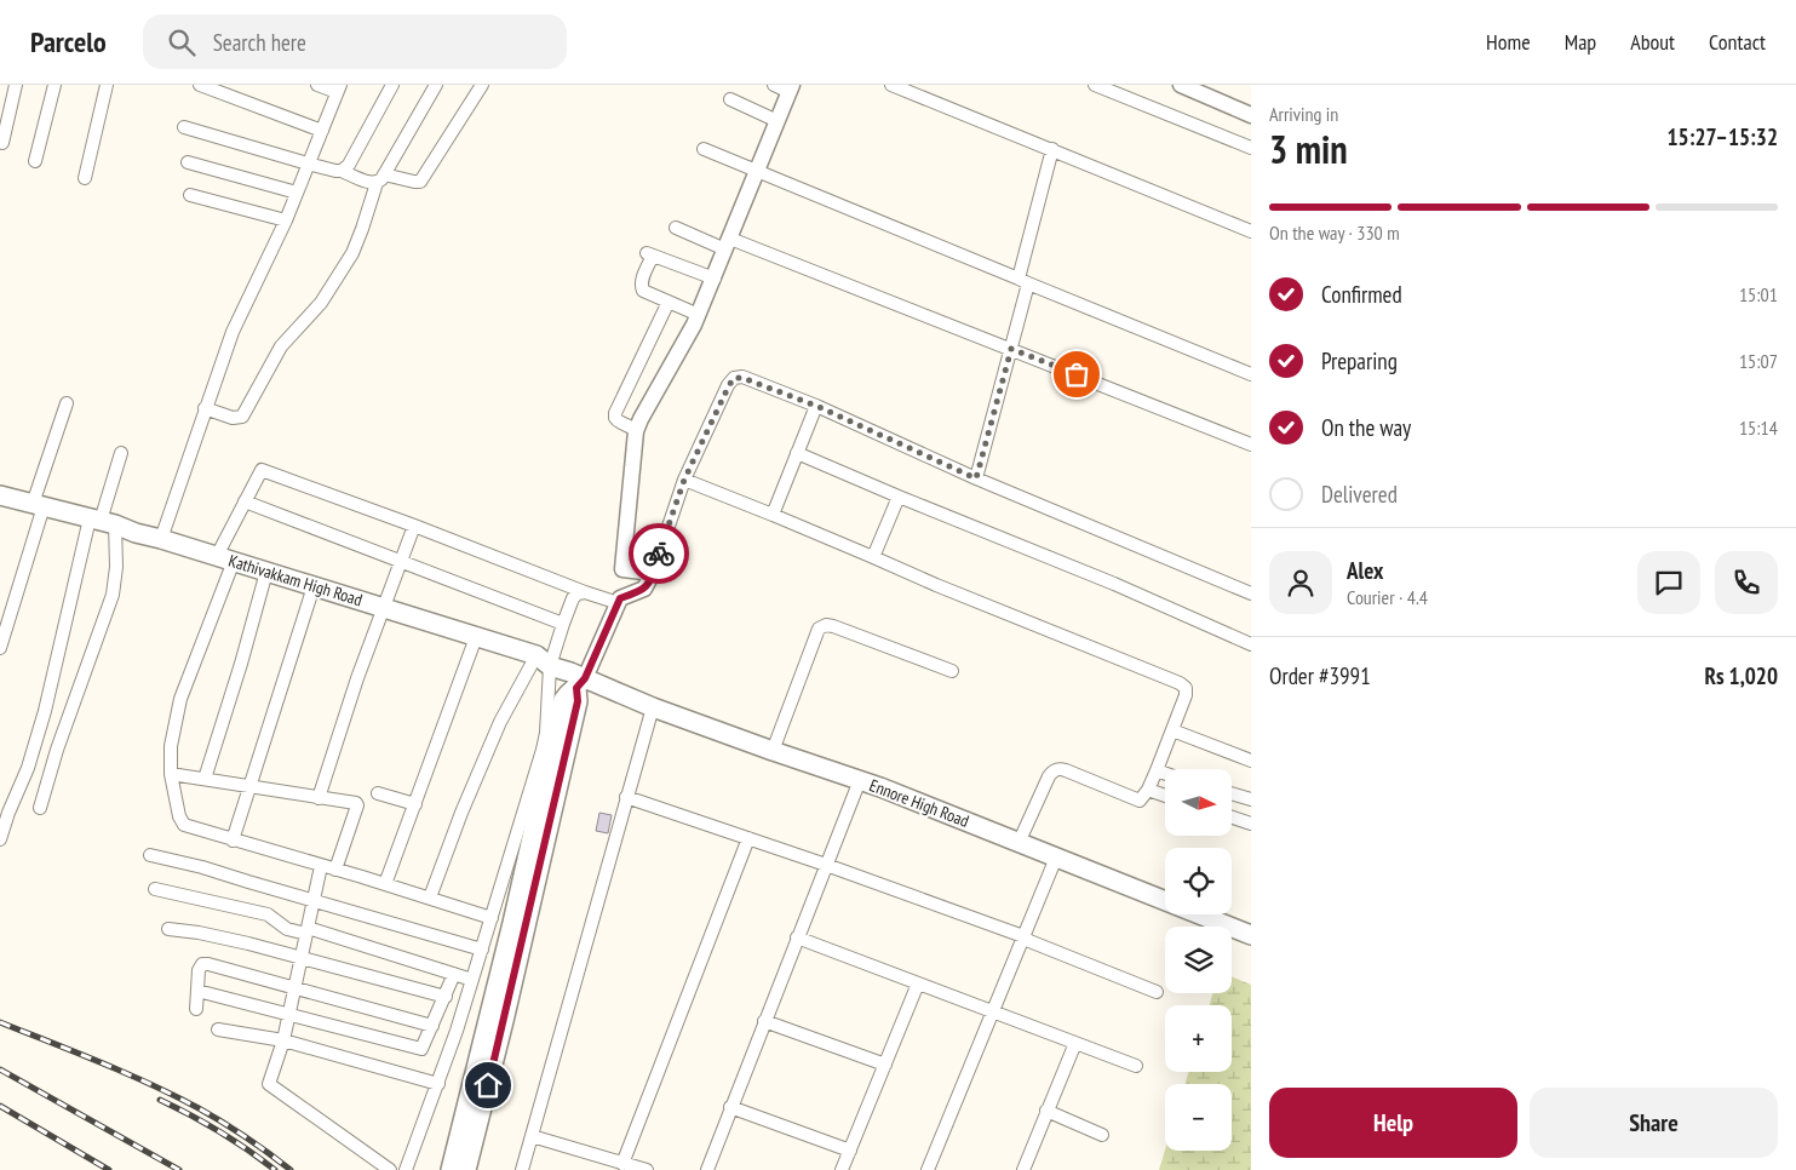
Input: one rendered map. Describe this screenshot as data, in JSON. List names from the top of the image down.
{
  "streets": {
    "main road": ["Kathivakkam High Road", "Ennore High Road"]
  },
  "crossings": [
    ["Kathivakkam High Road", "Ennore High Road"]
  ],
  "north": "right",
  "page": {
    "header": "Parcelo",
    "search": "Search here",
    "nav": [
      "Home",
      "Map",
      "About",
      "Contact"
    ],
    "heading": ["3 min", "Arriving in", "15:27–15:32"],
    "panel": [
      "Alex",
      "Courier · 4.4",
      "Order #3991",
      "Rs 1,020"
    ],
    "bar": "On the way · 330 m",
    "list": [
      ["Confirmed", "15:01"],
      ["Preparing", "15:07"],
      ["On the way", "15:14"],
      "Delivered"
    ],
    "map_buttons": ["+", "−"],
    "buttons": ["Help", "Share"]
  }
}
